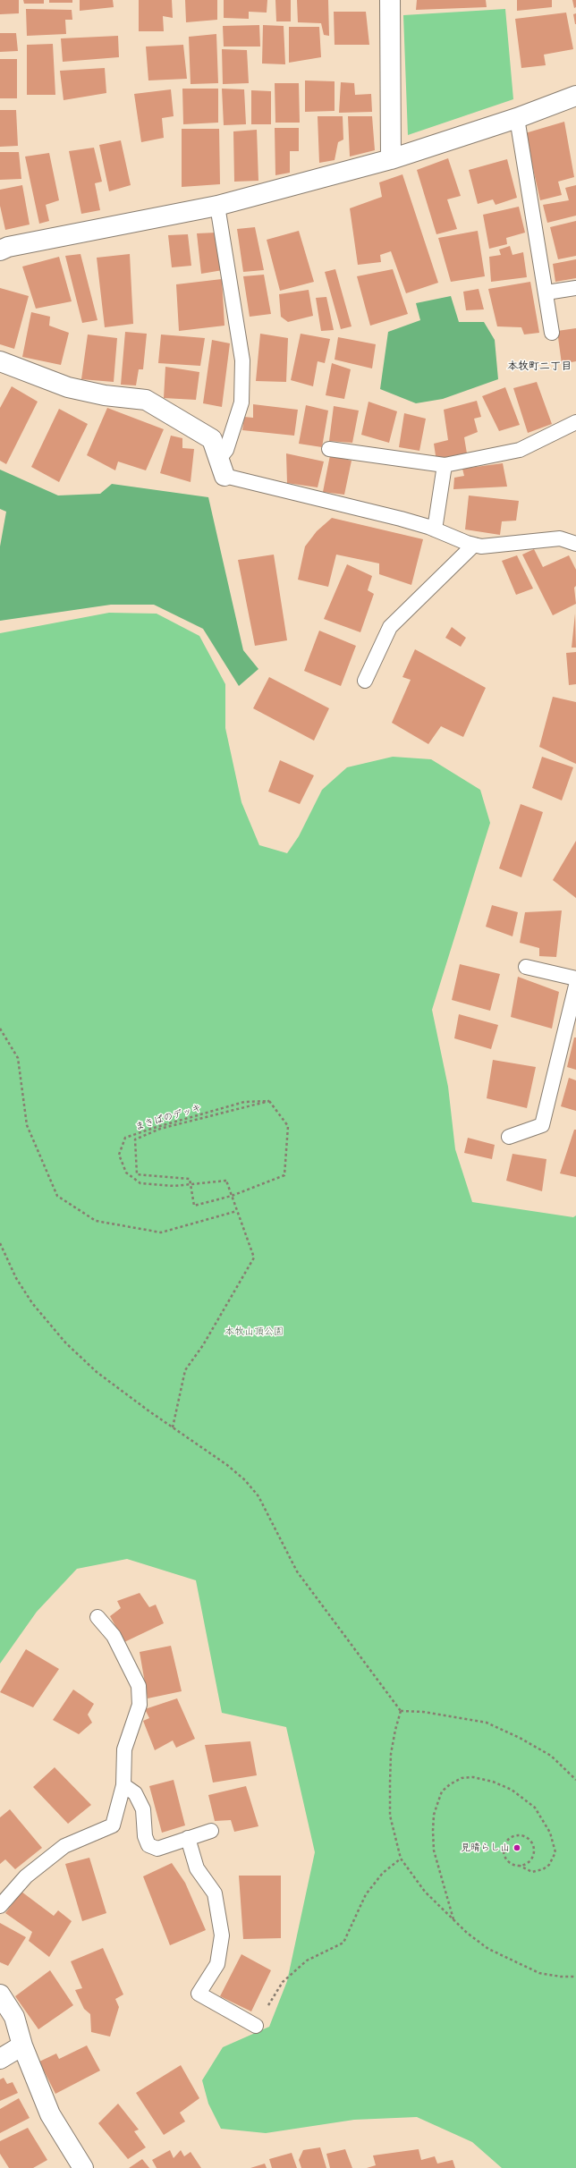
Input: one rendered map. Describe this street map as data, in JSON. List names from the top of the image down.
{
  "streets": {
    "path": ["まきばのデッキ"]
  },
  "districts": ["本牧町二丁目"],
  "parks": ["本牧山頂公園"],
  "places": ["見晴らし山"]
}
